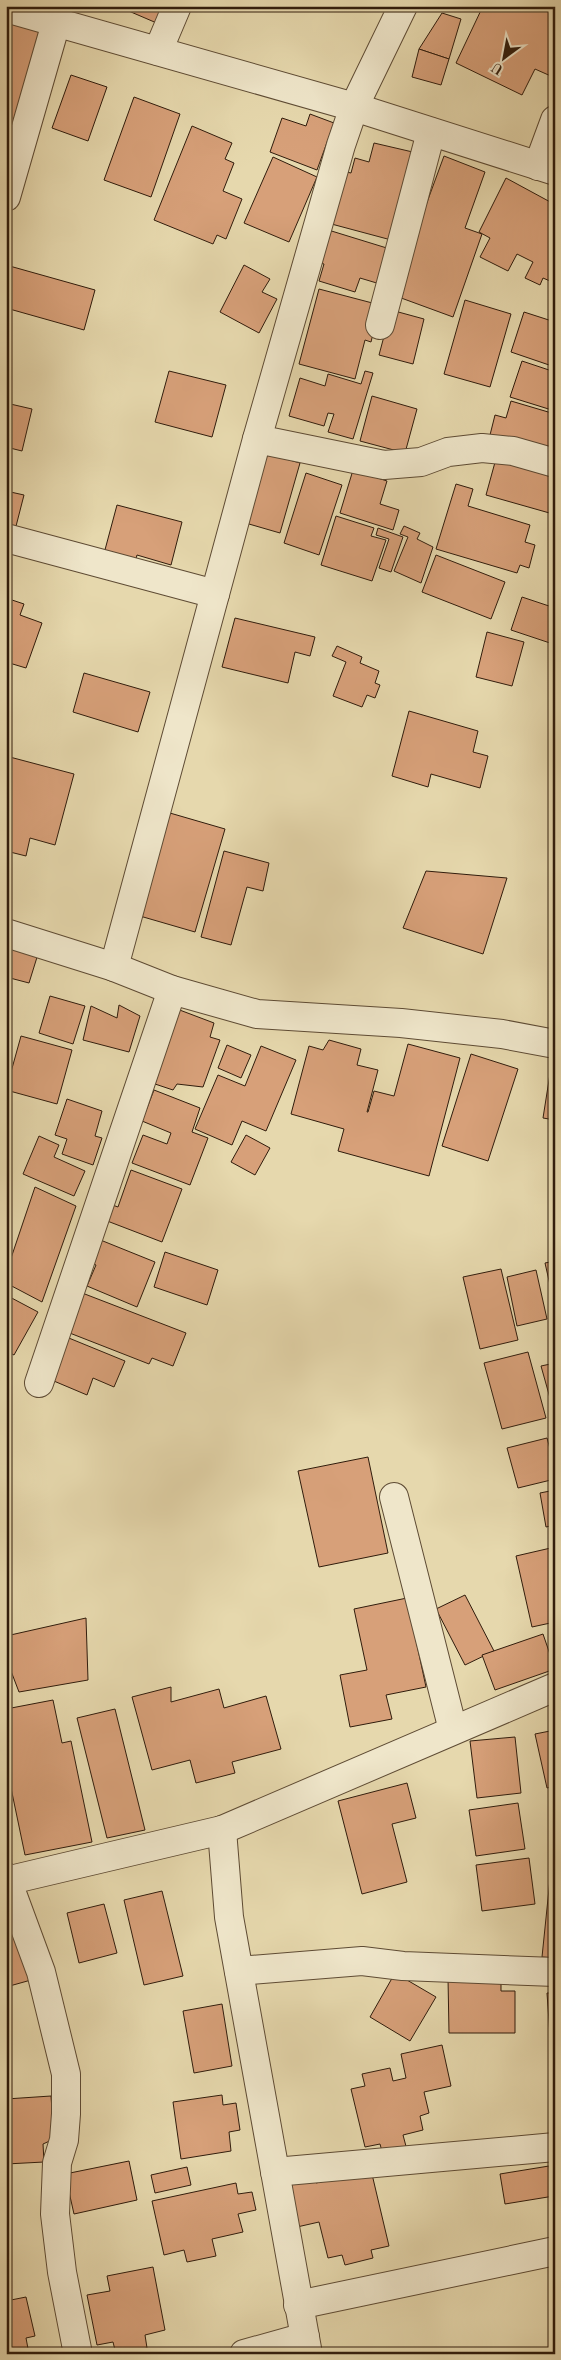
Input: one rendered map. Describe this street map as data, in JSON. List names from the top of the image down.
{
  "north": "bottom left"
}
